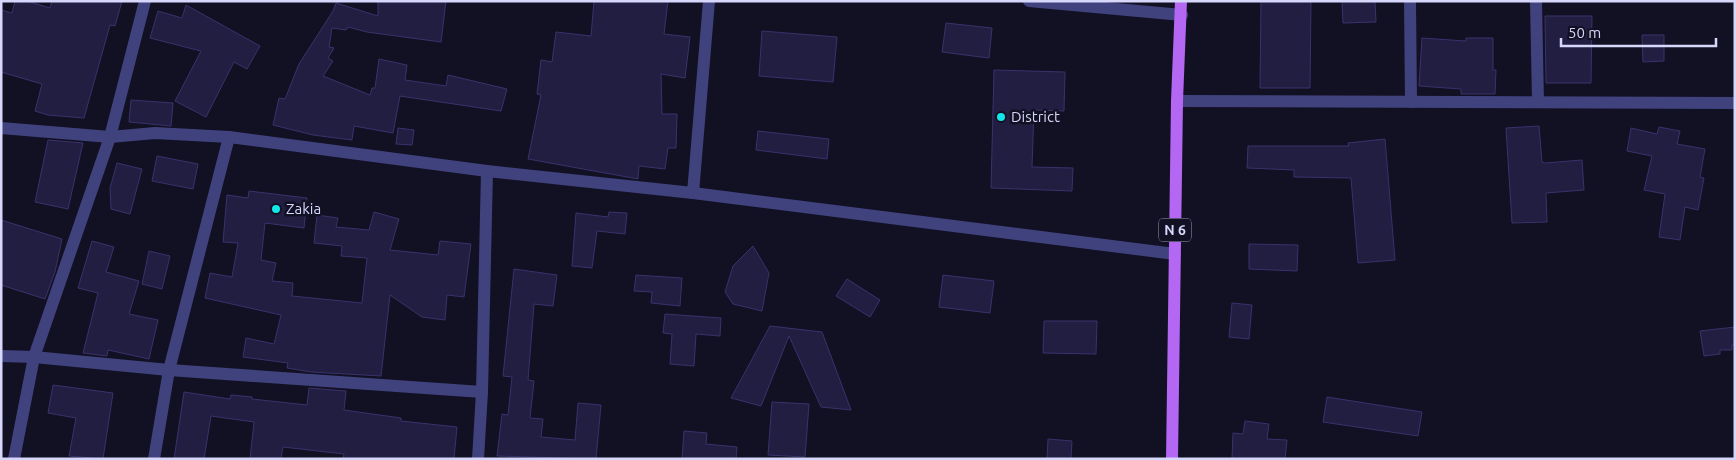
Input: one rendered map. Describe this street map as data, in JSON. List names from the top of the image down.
{
  "streets": {
    "main road": ["N 6"]
  },
  "places": ["District", "Zakia"],
  "scale_bar": "50 m"
}
